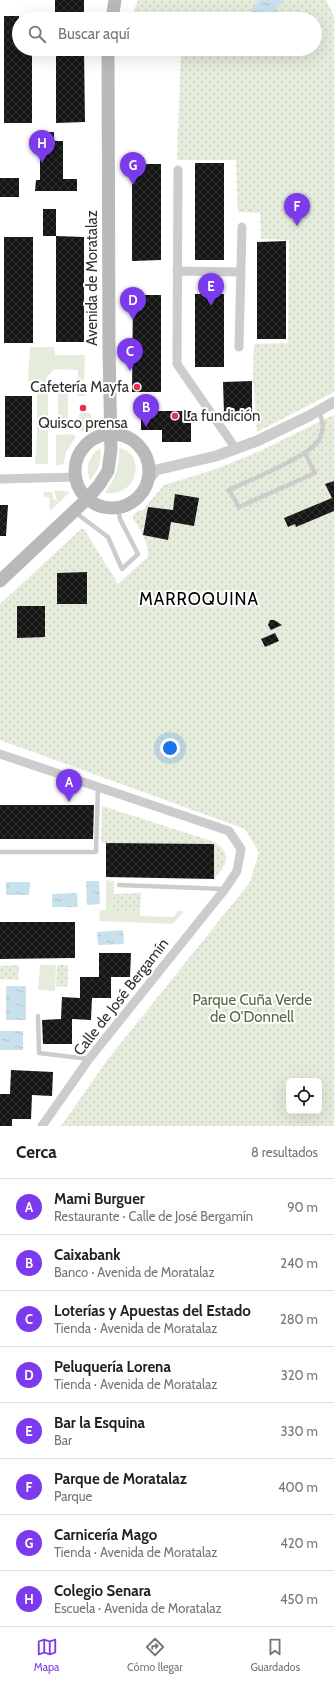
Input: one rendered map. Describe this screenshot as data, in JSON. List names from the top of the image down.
{
  "streets": {
    "main road": ["Avenida de Moratalaz"],
    "street": ["Calle de José Bergamín"]
  },
  "districts": ["MARROQUINA"],
  "parks": ["Parque Cuña Verde de O'Donnell"],
  "places": ["Cafetería Mayfa", "Quisco prensa", "La fundición"],
  "page": {
    "search": "Buscar aquí",
    "pins": [
      "H",
      "G",
      "F",
      "E",
      "D",
      "C",
      "B",
      "A"
    ],
    "heading": ["Cerca", "8 resultados"],
    "list": [
      {
        "mark": "A",
        "name": "Mami Burguer",
        "note": "Restaurante · Calle de José Bergamín",
        "value": "90 m"
      },
      {
        "mark": "B",
        "name": "Caixabank",
        "note": "Banco · Avenida de Moratalaz",
        "value": "240 m"
      },
      {
        "mark": "C",
        "name": "Loterías y Apuestas del Estado",
        "note": "Tienda · Avenida de Moratalaz",
        "value": "280 m"
      },
      {
        "mark": "D",
        "name": "Peluquería Lorena",
        "note": "Tienda · Avenida de Moratalaz",
        "value": "320 m"
      },
      {
        "mark": "E",
        "name": "Bar la Esquina",
        "note": "Bar",
        "value": "330 m"
      },
      {
        "mark": "F",
        "name": "Parque de Moratalaz",
        "note": "Parque",
        "value": "400 m"
      },
      {
        "mark": "G",
        "name": "Carnicería Mago",
        "note": "Tienda · Avenida de Moratalaz",
        "value": "420 m"
      },
      {
        "mark": "H",
        "name": "Colegio Senara",
        "note": "Escuela · Avenida de Moratalaz",
        "value": "450 m"
      }
    ],
    "nav": ["Mapa", "Cómo llegar", "Guardados"]
  }
}
